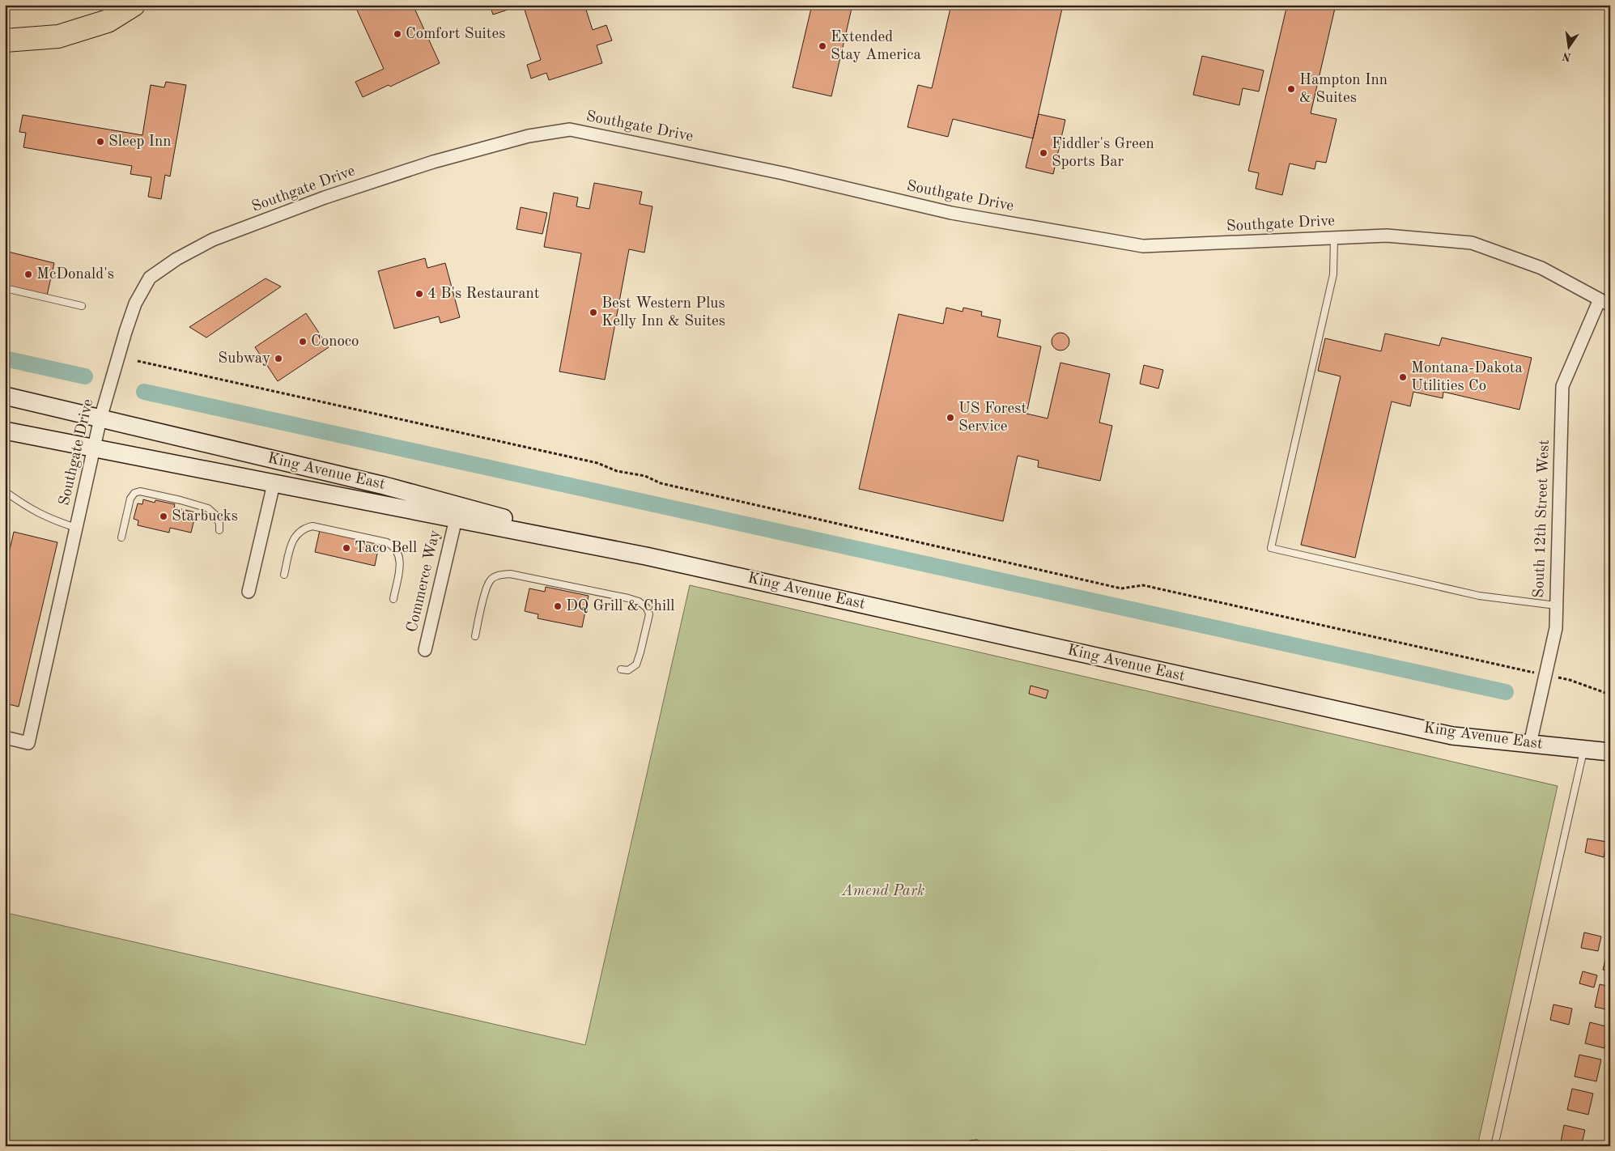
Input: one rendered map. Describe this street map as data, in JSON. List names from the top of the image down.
{
  "streets": {
    "main road": ["King Avenue East"],
    "street": ["Southgate Drive", "South 12th Street West", "Commerce Way"]
  },
  "crossings": [
    ["Southgate Drive", "King Avenue East"],
    ["Southgate Drive", "South 12th Street West"],
    ["King Avenue East", "South 12th Street West"],
    ["King Avenue East", "Commerce Way"]
  ],
  "parks": ["Amend Park"],
  "places": [
    "Comfort Suites",
    "Extended Stay America",
    "Hampton Inn & Suites",
    "Sleep Inn",
    "Fiddler's Green Sports Bar",
    "McDonald's",
    "4 B's Restaurant",
    "Best Western Plus Kelly Inn & Suites",
    "Conoco",
    "Subway",
    "Montana-Dakota Utilities Co",
    "US Forest Service",
    "Starbucks",
    "Taco Bell",
    "DQ Grill & Chill"
  ],
  "north": "bottom"
}
